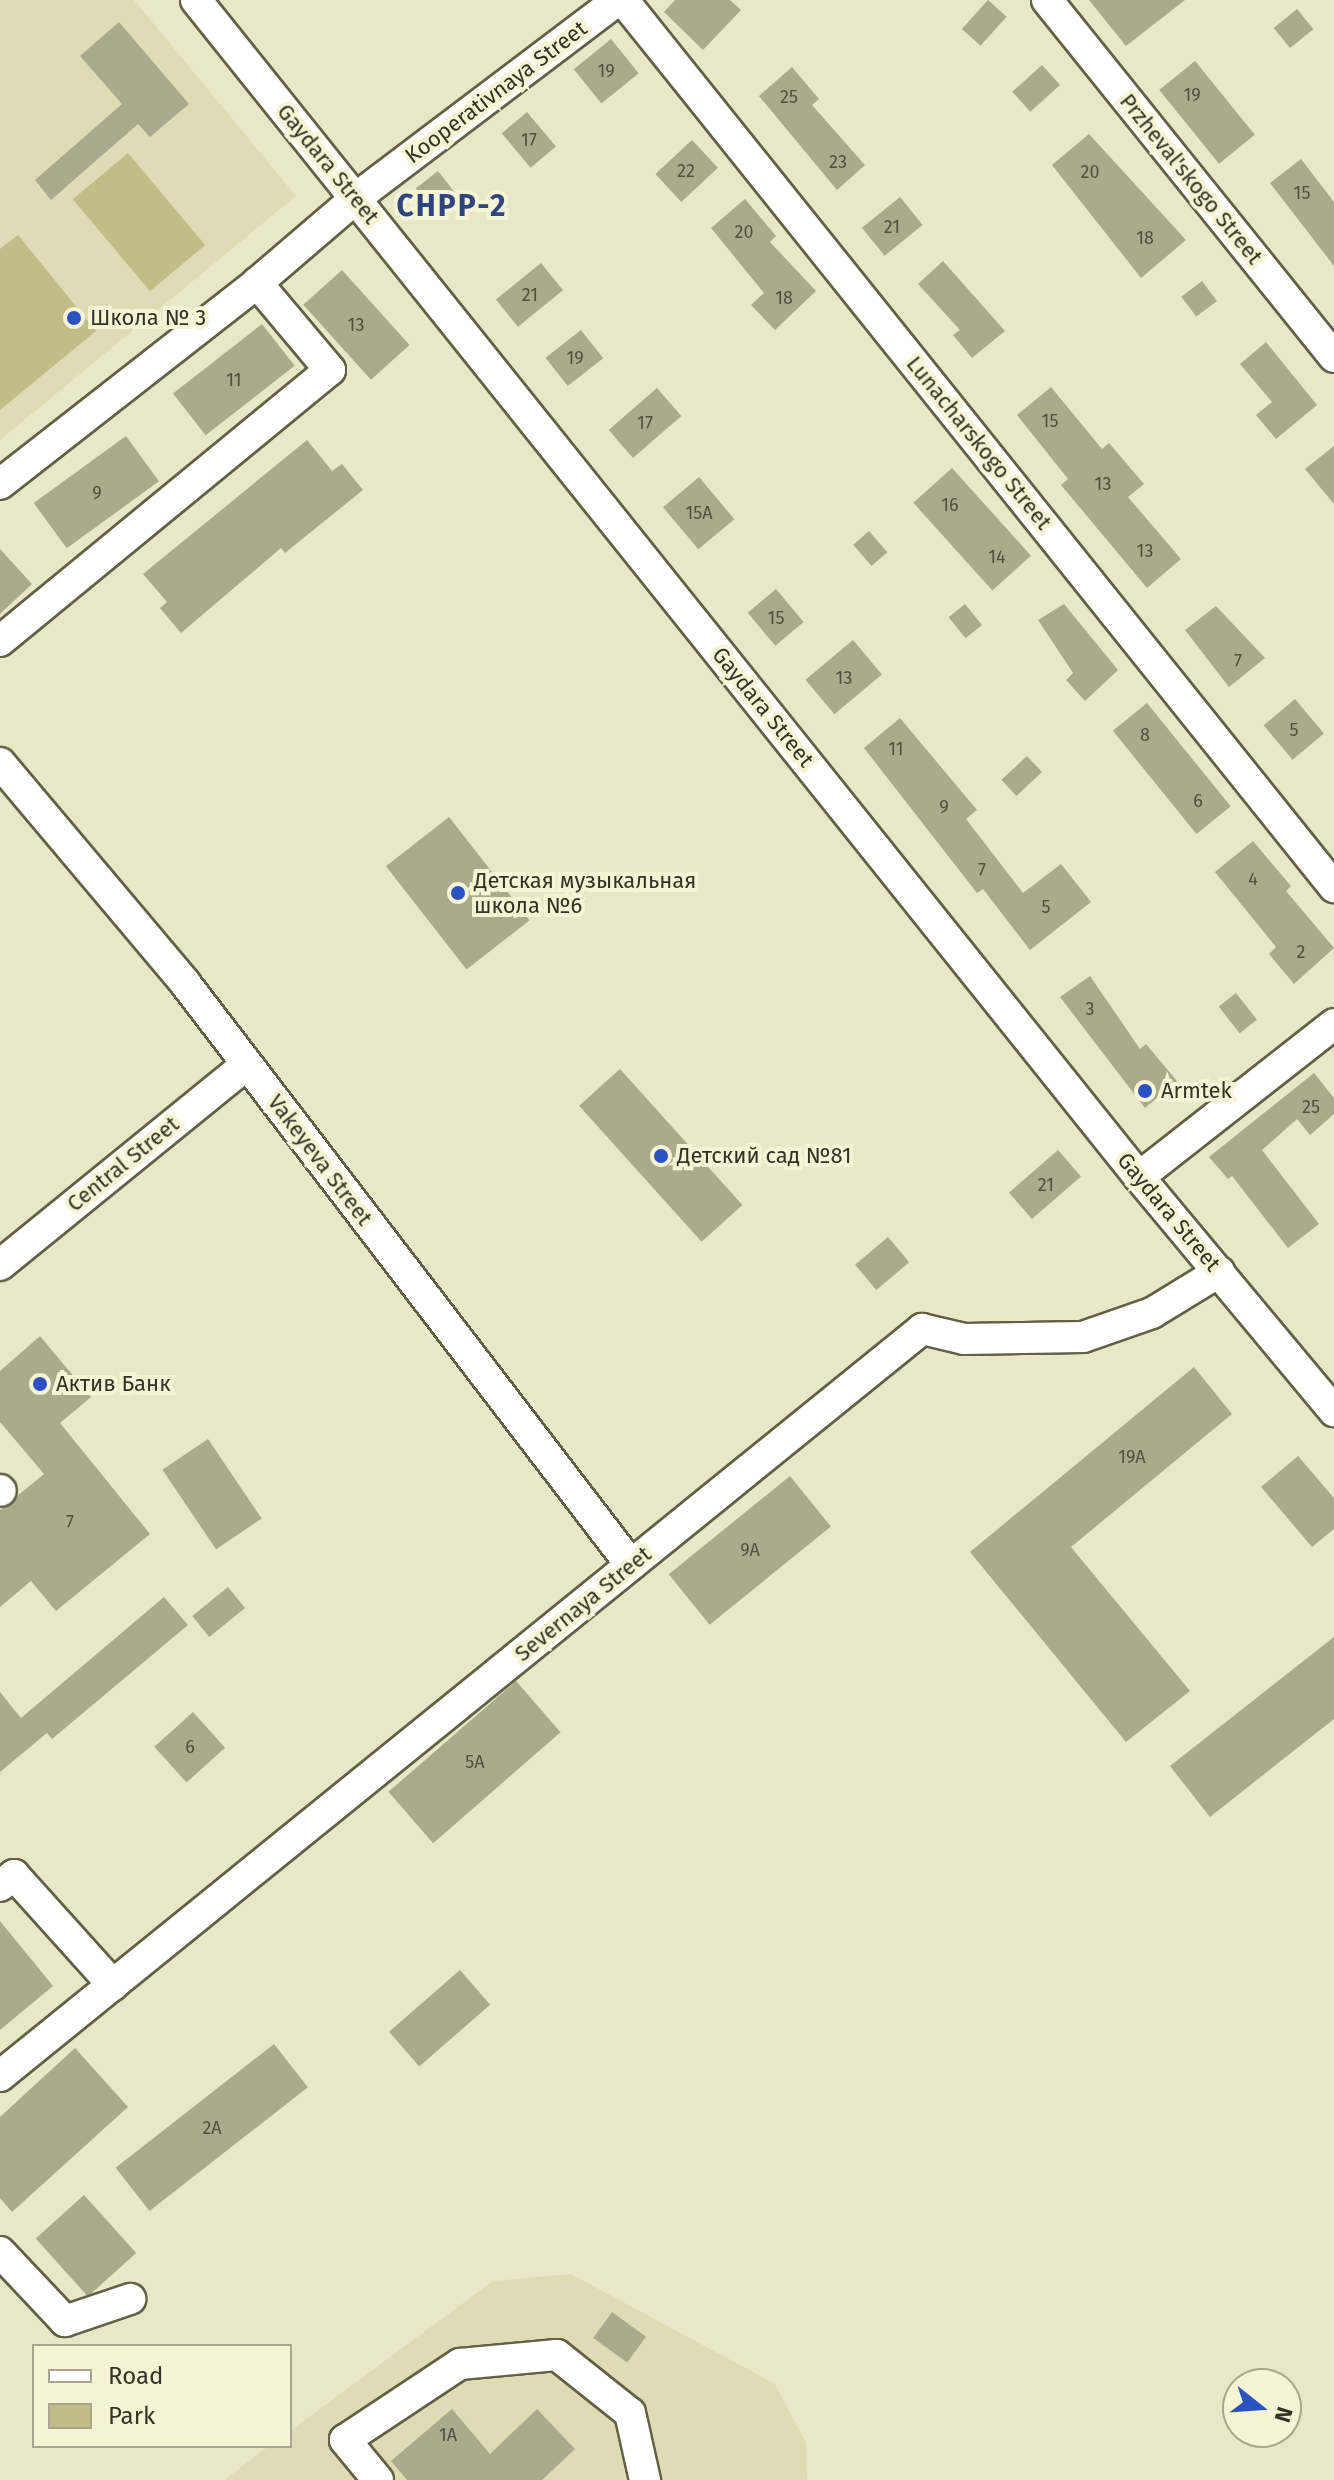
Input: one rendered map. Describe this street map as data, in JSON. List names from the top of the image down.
{
  "streets": {
    "street": [
      "Kooperativnaya Street",
      "Gaydara Street",
      "Przheval'skogo Street",
      "Lunacharskogo Street",
      "Vakeyeva Street",
      "Central Street",
      "Severnaya Street"
    ]
  },
  "crossings": [
    ["Kooperativnaya Street", "Gaydara Street"],
    ["Kooperativnaya Street", "Lunacharskogo Street"],
    ["Gaydara Street", "Severnaya Street"],
    ["Vakeyeva Street", "Central Street"],
    ["Vakeyeva Street", "Severnaya Street"]
  ],
  "districts": ["CHPP-2"],
  "places": [
    "Школа № 3",
    "Детская музыкальная школа №6",
    "Armtek",
    "Детский сад №81",
    "Актив Банк"
  ],
  "house_numbers": [
    "19",
    "19",
    "25",
    "17",
    "23",
    "22",
    "20",
    "15",
    "21",
    "20",
    "18",
    "21",
    "18",
    "13",
    "19",
    "11",
    "15",
    "17",
    "13",
    "9",
    "16",
    "15А",
    "13",
    "14",
    "15",
    "7",
    "13",
    "5",
    "8",
    "11",
    "6",
    "9",
    "7",
    "4",
    "5",
    "2",
    "3",
    "25",
    "21",
    "19А",
    "7",
    "9А",
    "6",
    "5А",
    "2А",
    "1А"
  ],
  "legend": ["Road", "Park"],
  "north": "right"
}
